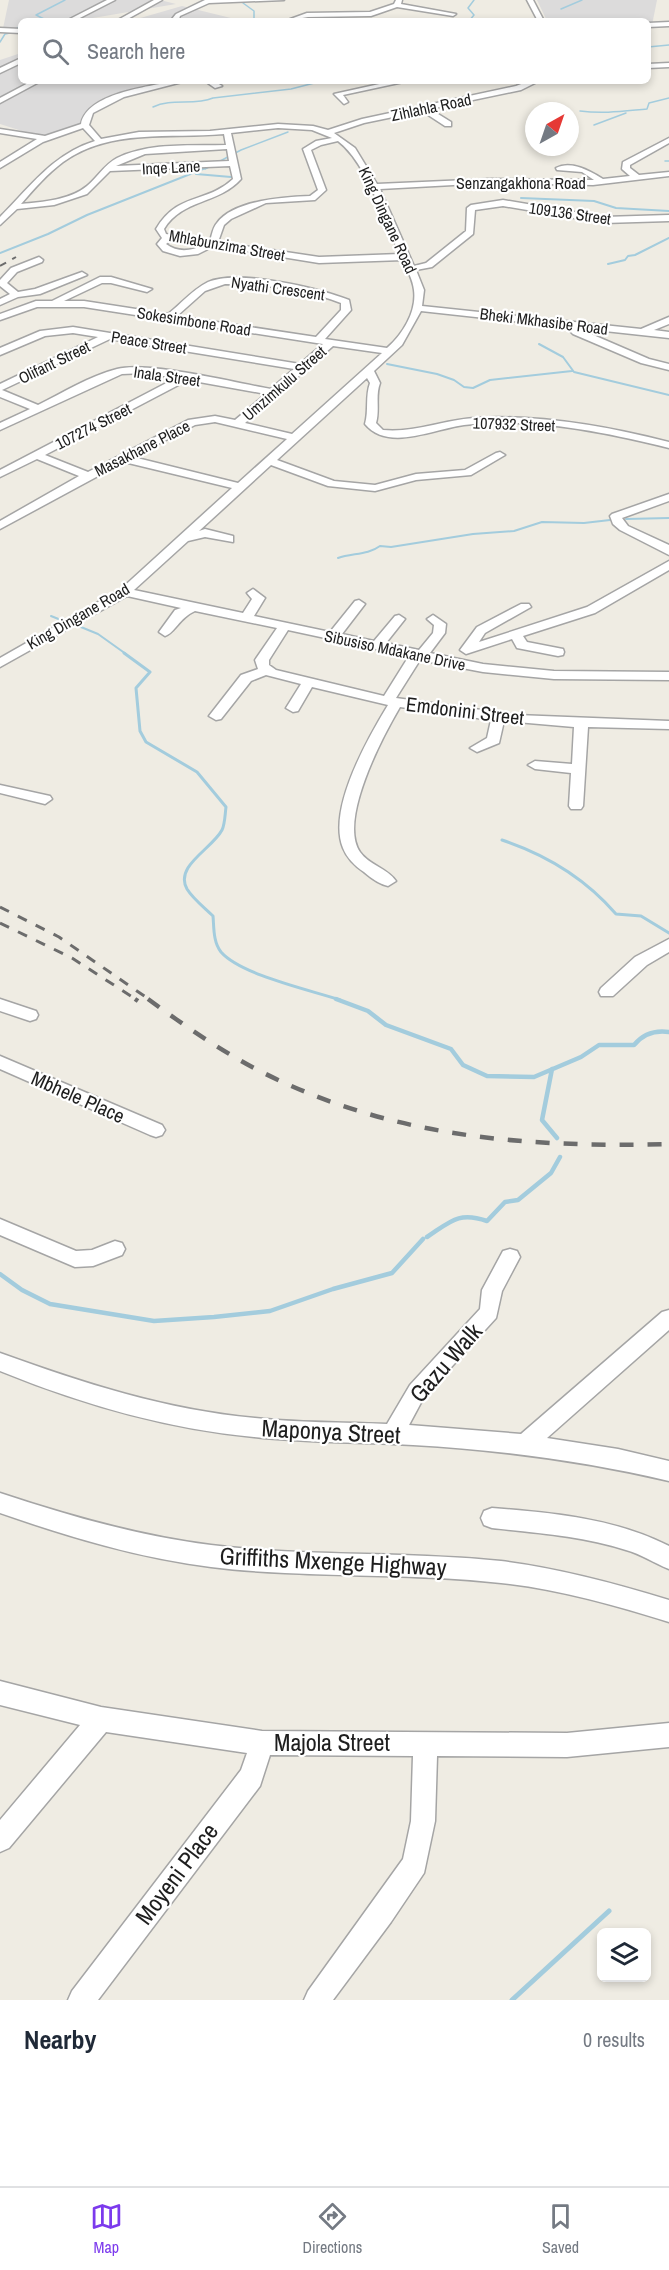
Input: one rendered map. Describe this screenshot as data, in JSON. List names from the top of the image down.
{
  "streets": {
    "street": [
      "Zihlahla Road",
      "Inqe Lane",
      "Senzangakhona Road",
      "109136 Street",
      "King Dingane Road",
      "Mhlabunzima Street",
      "Nyathi Crescent",
      "Sokesimbone Road",
      "Bheki Mkhasibe Road",
      "Peace Street",
      "Olifant Street",
      "Inala Street",
      "Umzimkulu Street",
      "107932 Street",
      "107274 Street",
      "Masakhane Place",
      "Sibusiso Mdakane Drive",
      "Emdonini Street",
      "Mbhele Place",
      "Gazu Walk",
      "Maponya Street",
      "Griffiths Mxenge Highway",
      "Majola Street",
      "Moyeni Place"
    ]
  },
  "crossings": [
    ["Zihlahla Road", "King Dingane Road"],
    ["Inqe Lane", "Mhlabunzima Street"],
    ["Senzangakhona Road", "King Dingane Road"],
    ["109136 Street", "King Dingane Road"],
    ["King Dingane Road", "Mhlabunzima Street"],
    ["King Dingane Road", "Sokesimbone Road"],
    ["King Dingane Road", "Bheki Mkhasibe Road"],
    ["King Dingane Road", "107932 Street"],
    ["King Dingane Road", "Masakhane Place"],
    ["King Dingane Road", "Sibusiso Mdakane Drive"],
    ["Nyathi Crescent", "Sokesimbone Road"],
    ["Sokesimbone Road", "Umzimkulu Street"],
    ["Peace Street", "Olifant Street"],
    ["Peace Street", "Umzimkulu Street"],
    ["Inala Street", "Umzimkulu Street"],
    ["Inala Street", "107274 Street"],
    ["Umzimkulu Street", "Masakhane Place"],
    ["Gazu Walk", "Maponya Street"],
    ["Majola Street", "Moyeni Place"]
  ],
  "north": "top right",
  "page": {
    "search": "Search here",
    "heading": ["Nearby", "0 results"],
    "nav": ["Map", "Directions", "Saved"]
  }
}
